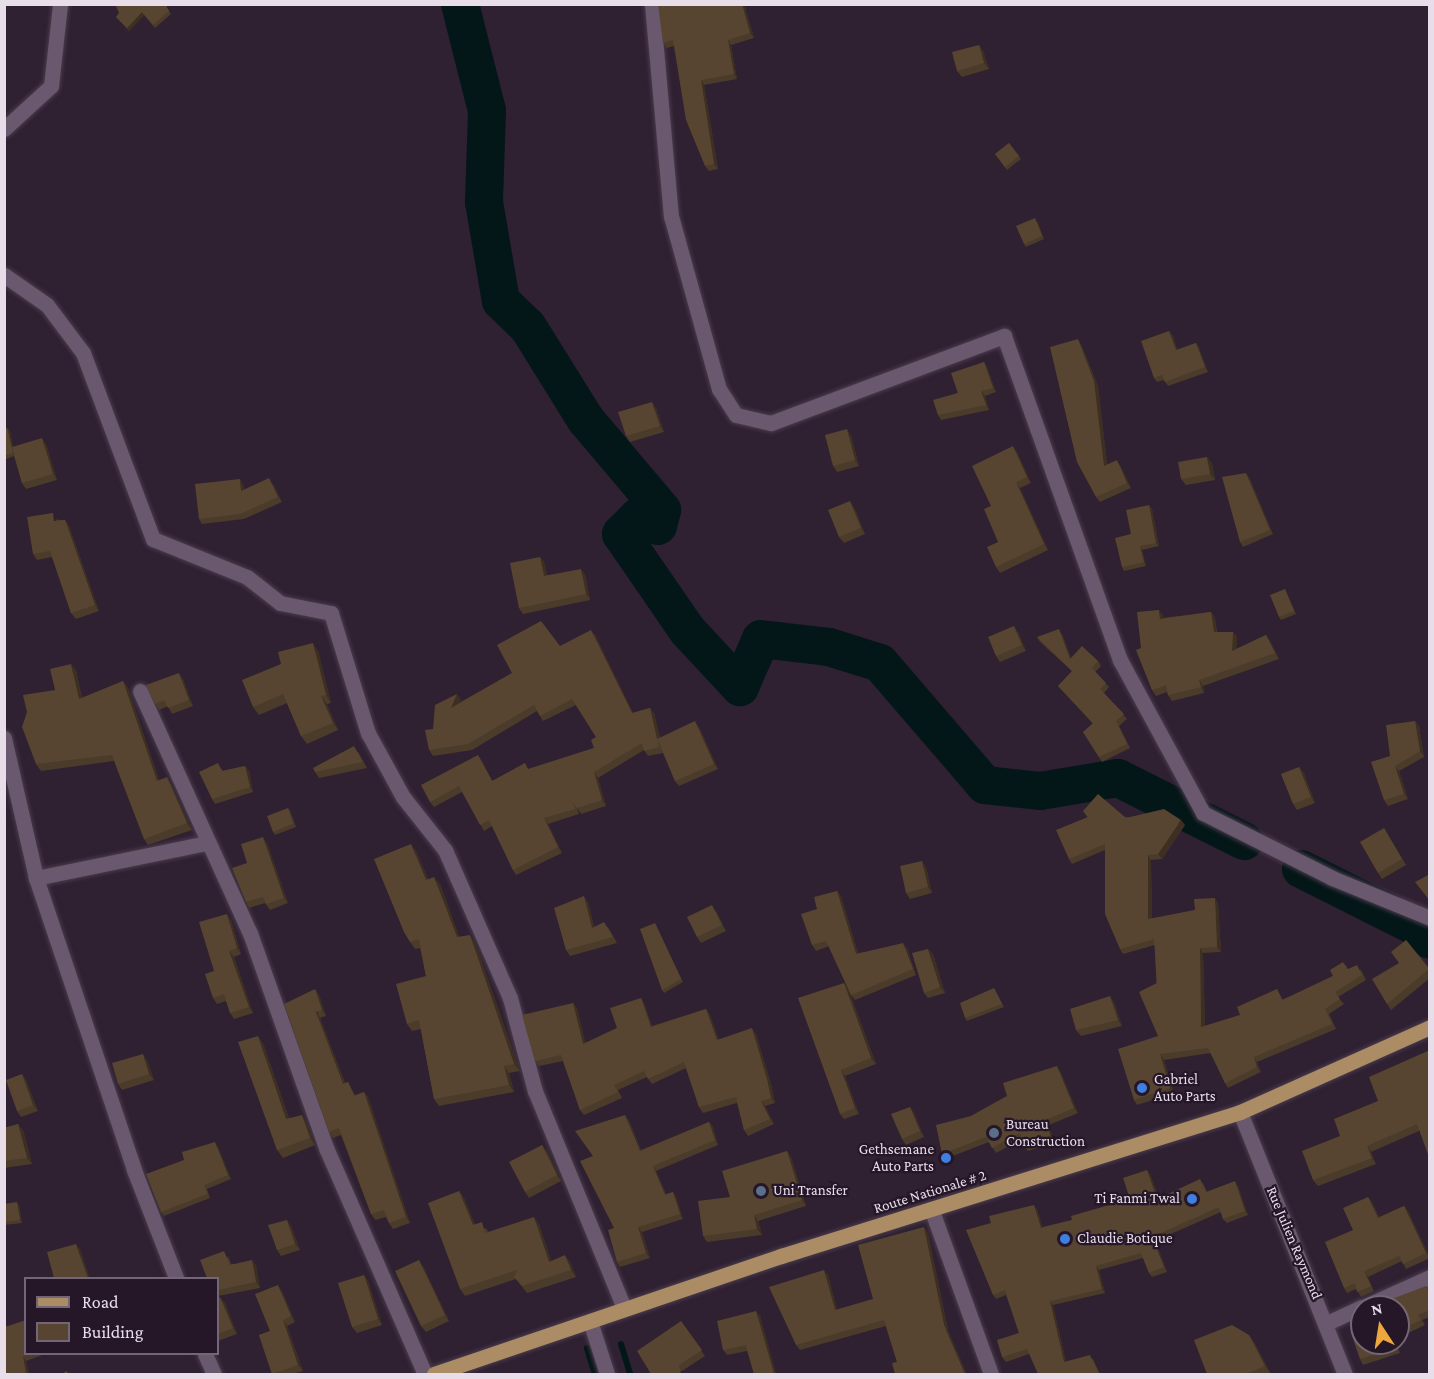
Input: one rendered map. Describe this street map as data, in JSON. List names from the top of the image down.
{
  "streets": {
    "main road": ["Route Nationale # 2"],
    "street": ["Rue Julien Raymond"]
  },
  "crossings": [
    ["Route Nationale # 2", "Rue Julien Raymond"]
  ],
  "places": [
    "Gabriel Auto Parts",
    "Bureau Construction",
    "Gethsemane Auto Parts",
    "Uni Transfer",
    "Ti Fanmi Twal",
    "Claudie Botique"
  ],
  "legend": ["Road", "Building"],
  "north": "top"
}
